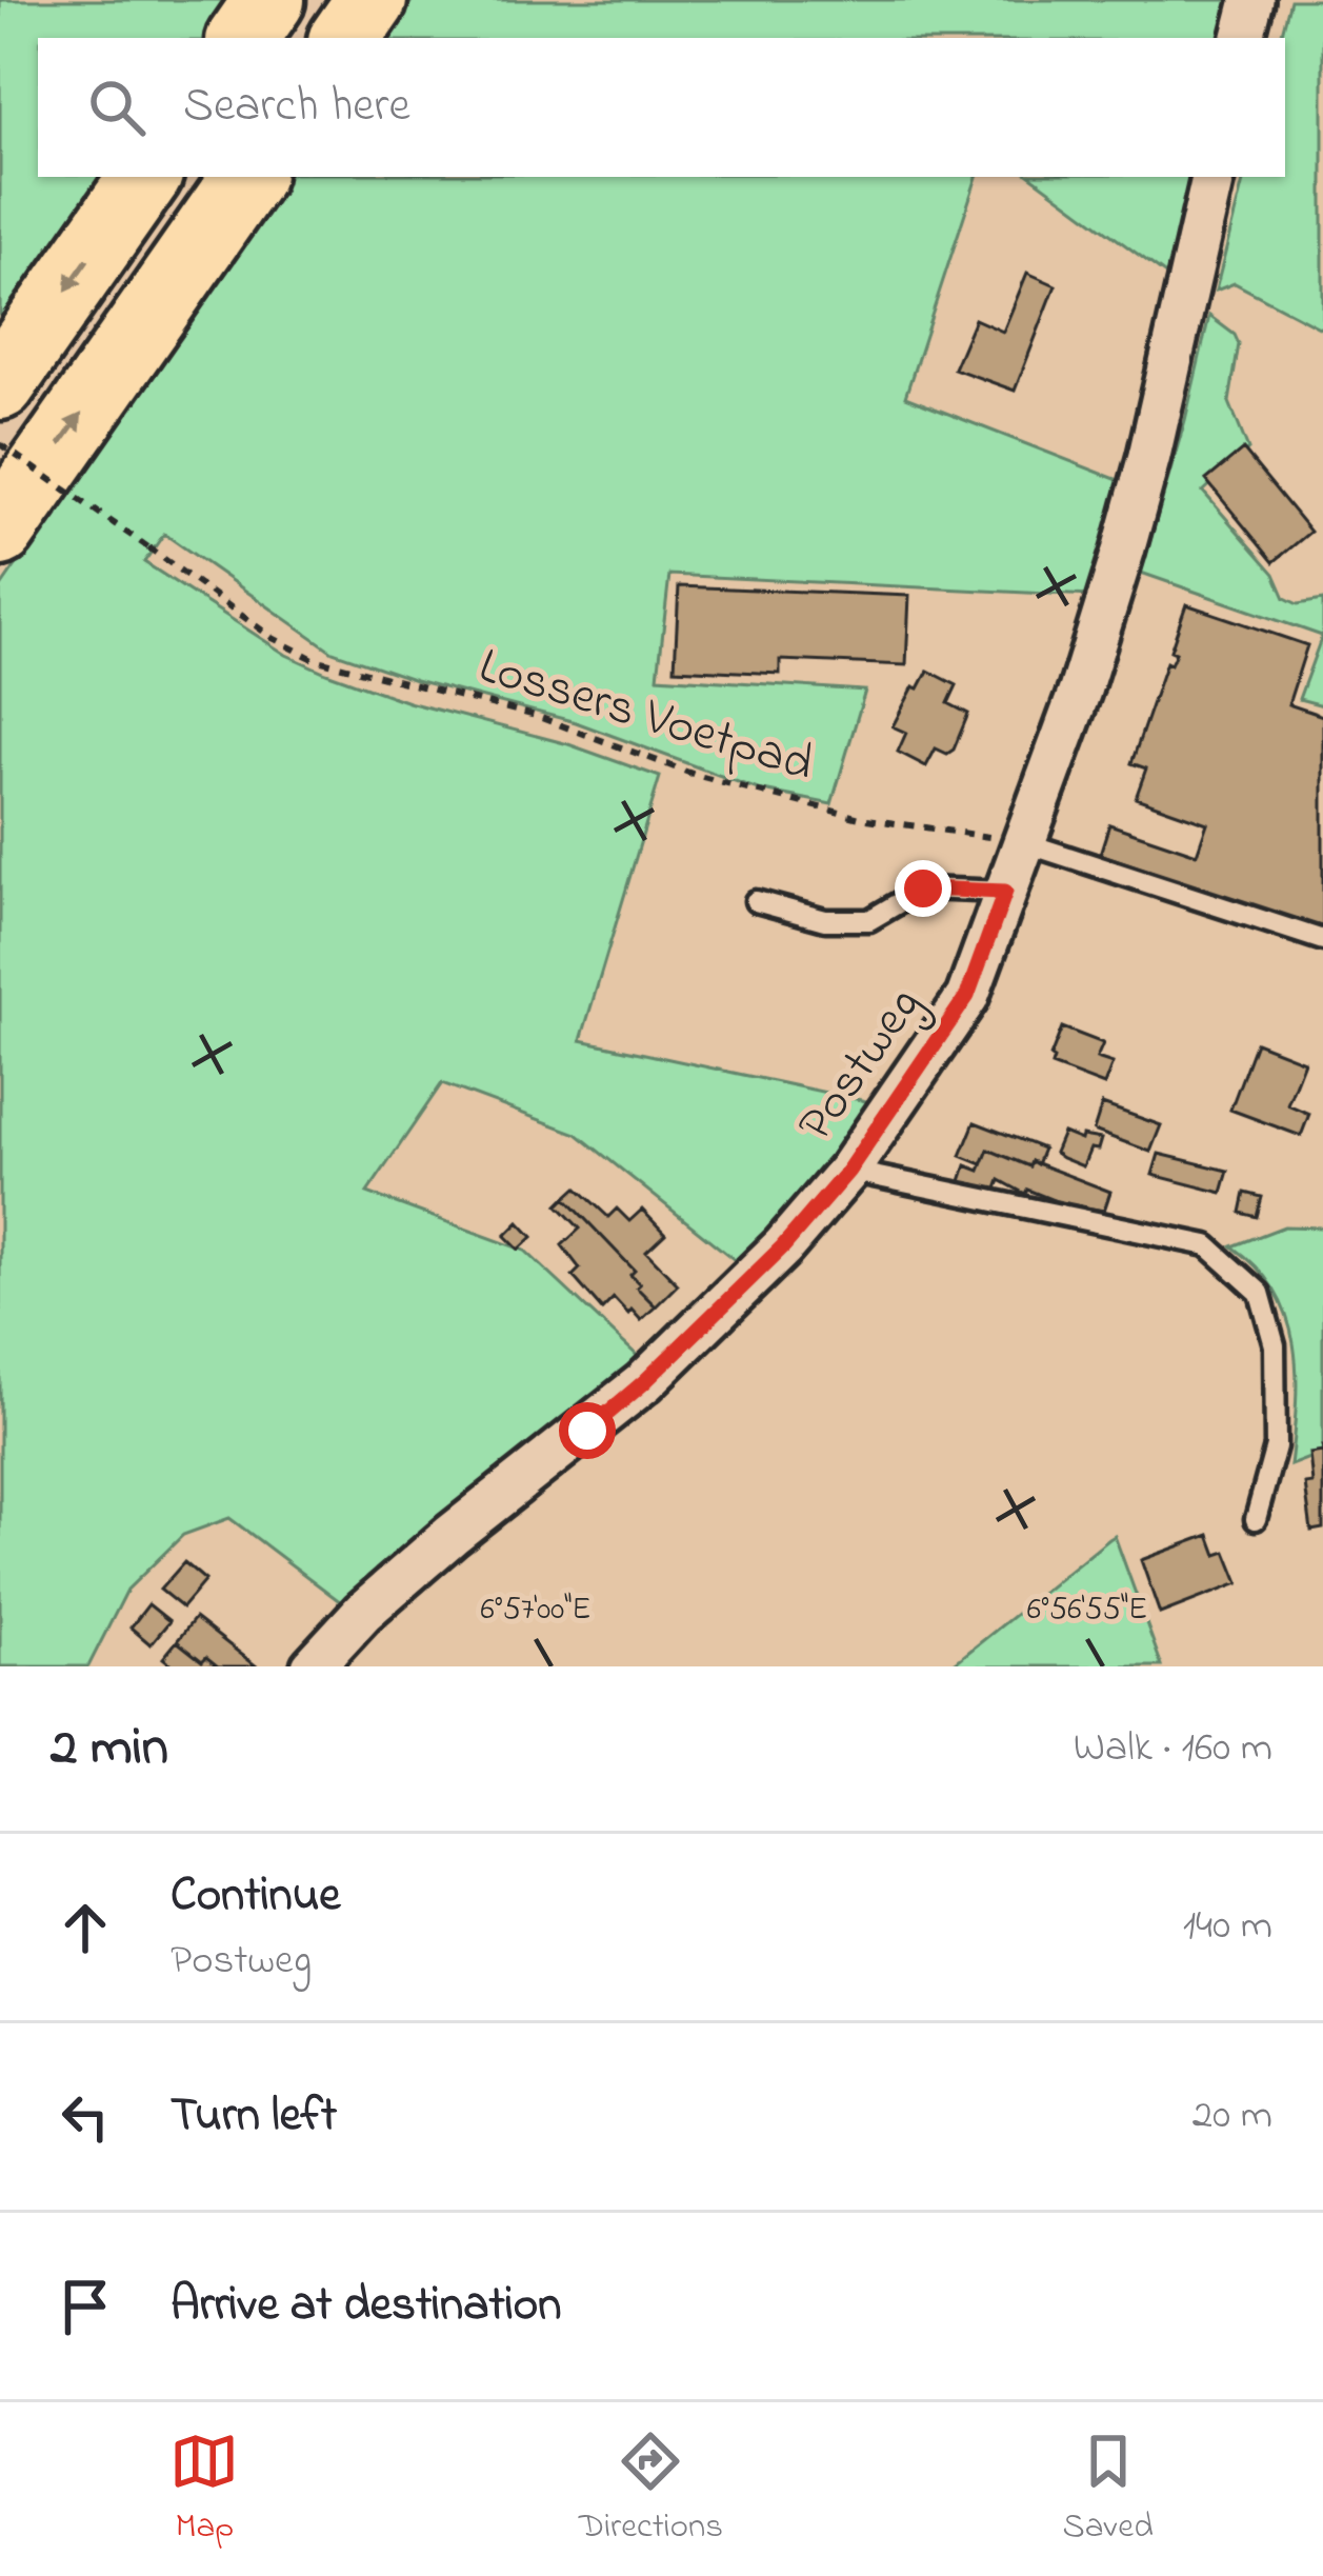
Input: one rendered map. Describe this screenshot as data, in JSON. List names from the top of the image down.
{
  "streets": {
    "street": ["Postweg"],
    "path": ["Lossers Voetpad"]
  },
  "crossings": [
    ["Lossers Voetpad", "Postweg"]
  ],
  "page": {
    "search": "Search here",
    "heading": ["2 min", "Walk · 160 m"],
    "list": [
      ["Continue", "Postweg", "140 m"],
      ["Turn left", "20 m"],
      "Arrive at destination"
    ],
    "nav": ["Map", "Directions", "Saved"]
  },
  "coordinates": ["6°57'00\"E", "6°56'55\"E"]
}
